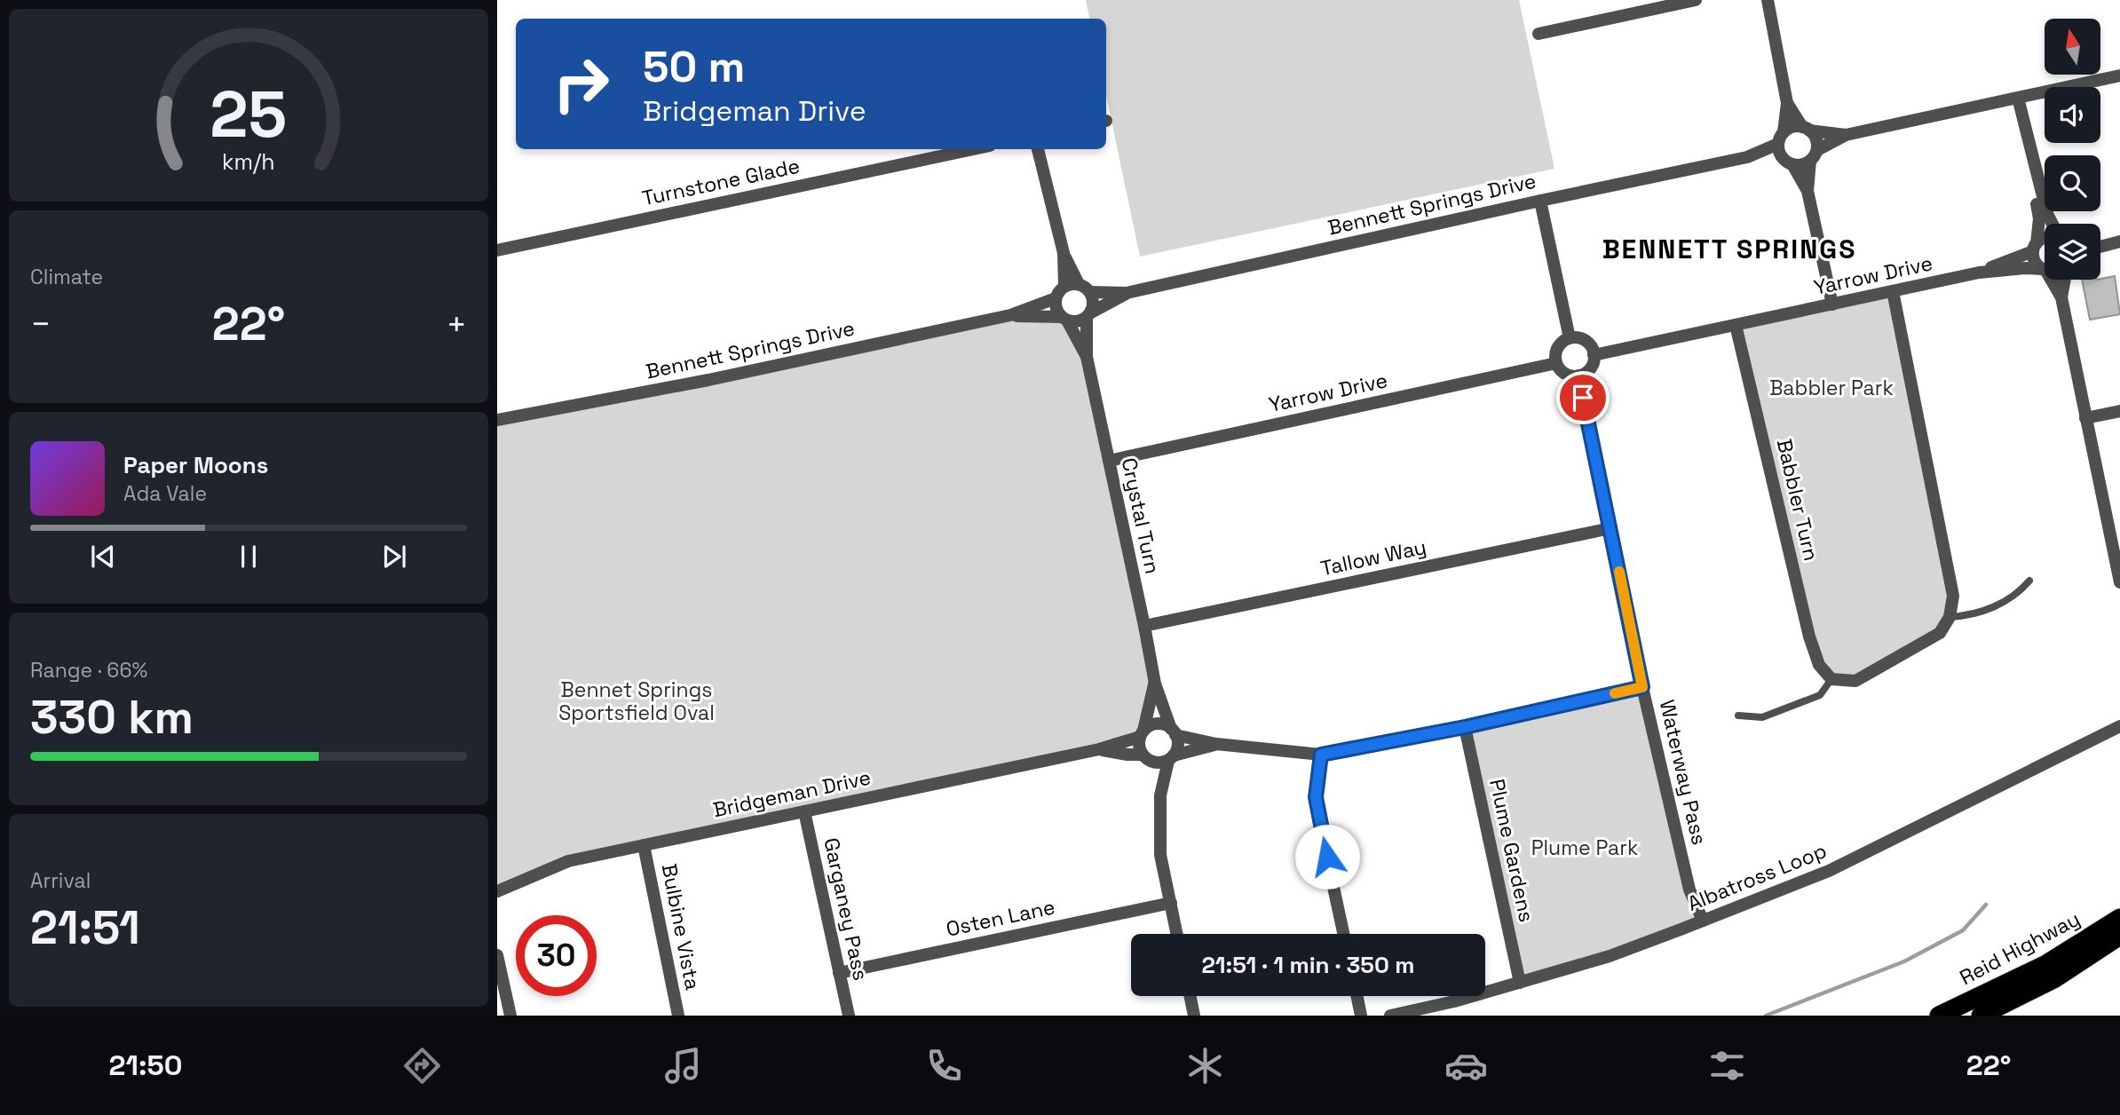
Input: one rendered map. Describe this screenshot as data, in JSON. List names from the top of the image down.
{
  "streets": {
    "highway": ["Reid Highway"],
    "street": [
      "Turnstone Glade",
      "Bennett Springs Drive",
      "Yarrow Drive",
      "Babbler Turn",
      "Crystal Turn",
      "Tallow Way",
      "Waterway Pass",
      "Bridgeman Drive",
      "Plume Gardens",
      "Albatross Loop",
      "Garganey Pass",
      "Osten Lane",
      "Bulbine Vista"
    ]
  },
  "crossings": [
    ["Bennett Springs Drive", "Crystal Turn"],
    ["Yarrow Drive", "Babbler Turn"],
    ["Yarrow Drive", "Crystal Turn"],
    ["Yarrow Drive", "Waterway Pass"],
    ["Crystal Turn", "Tallow Way"],
    ["Crystal Turn", "Bridgeman Drive"],
    ["Tallow Way", "Waterway Pass"],
    ["Waterway Pass", "Albatross Loop"],
    ["Bridgeman Drive", "Garganey Pass"],
    ["Bridgeman Drive", "Bulbine Vista"],
    ["Plume Gardens", "Albatross Loop"],
    ["Garganey Pass", "Osten Lane"]
  ],
  "districts": ["BENNETT SPRINGS"],
  "parks": ["Babbler Park", "Bennet Springs Sportsfield Oval", "Plume Park"],
  "north": "top",
  "page": {
    "turn": ["50 m", "Bridgeman Drive"],
    "tile": [
      "Climate",
      ["Range · 66%", "330 km"],
      ["Arrival", "21:51"]
    ],
    "heat": ["−", "22°", "+"],
    "song": ["Paper Moons", "Ada Vale"],
    "limit": "30",
    "trip": "21:51 · 1 min · 350 m",
    "tabs": ["21:50", "22°"],
    "gauge": ["25", "km/h"]
  }
}
